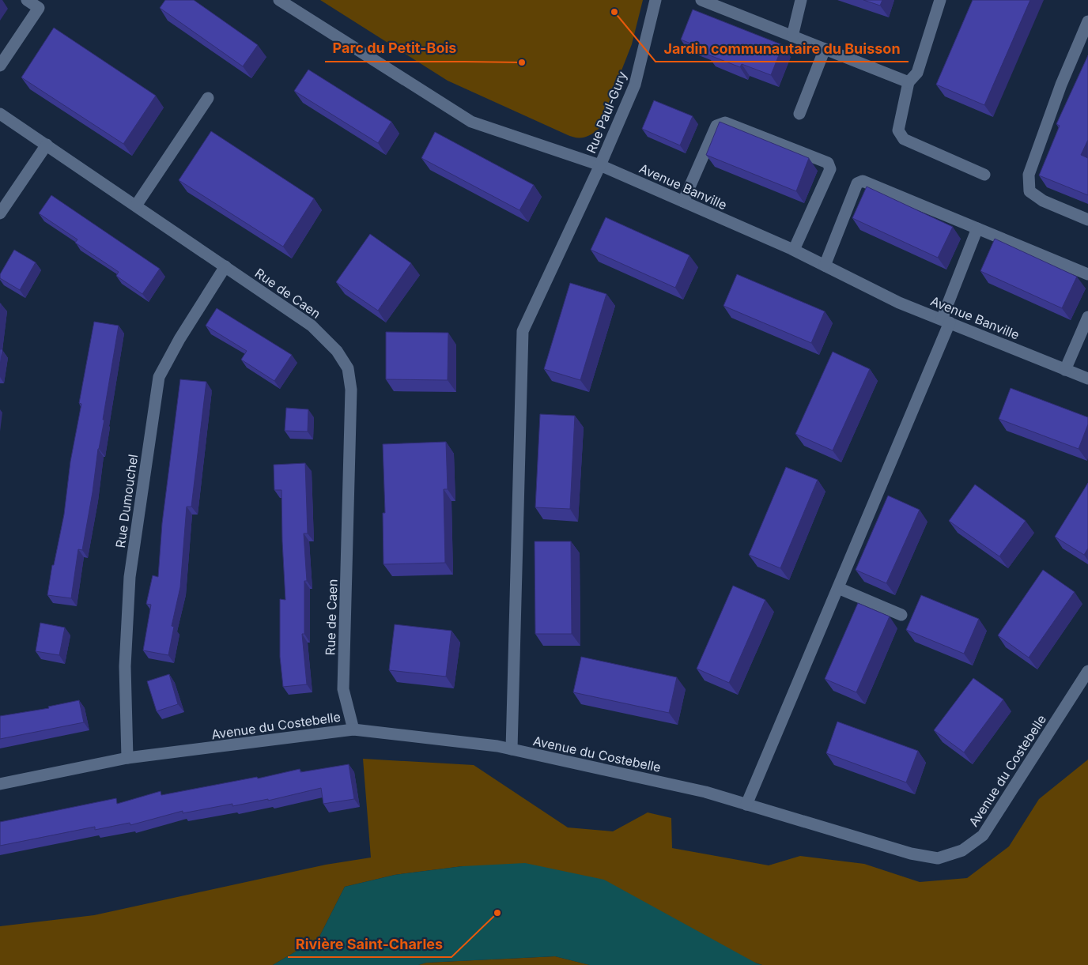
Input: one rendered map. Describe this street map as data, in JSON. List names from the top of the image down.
{
  "streets": {
    "street": [
      "Rue Paul-Gury",
      "Avenue Banville",
      "Rue de Caen",
      "Rue Dumouchel",
      "Avenue du Costebelle"
    ]
  },
  "crossings": [
    ["Rue Paul-Gury", "Avenue Banville"],
    ["Rue Paul-Gury", "Avenue du Costebelle"],
    ["Rue de Caen", "Rue Dumouchel"],
    ["Rue de Caen", "Avenue du Costebelle"],
    ["Rue Dumouchel", "Avenue du Costebelle"]
  ],
  "places": ["Jardin communautaire du Buisson", "Parc du Petit-Bois", "Rivière Saint-Charles"]
}
